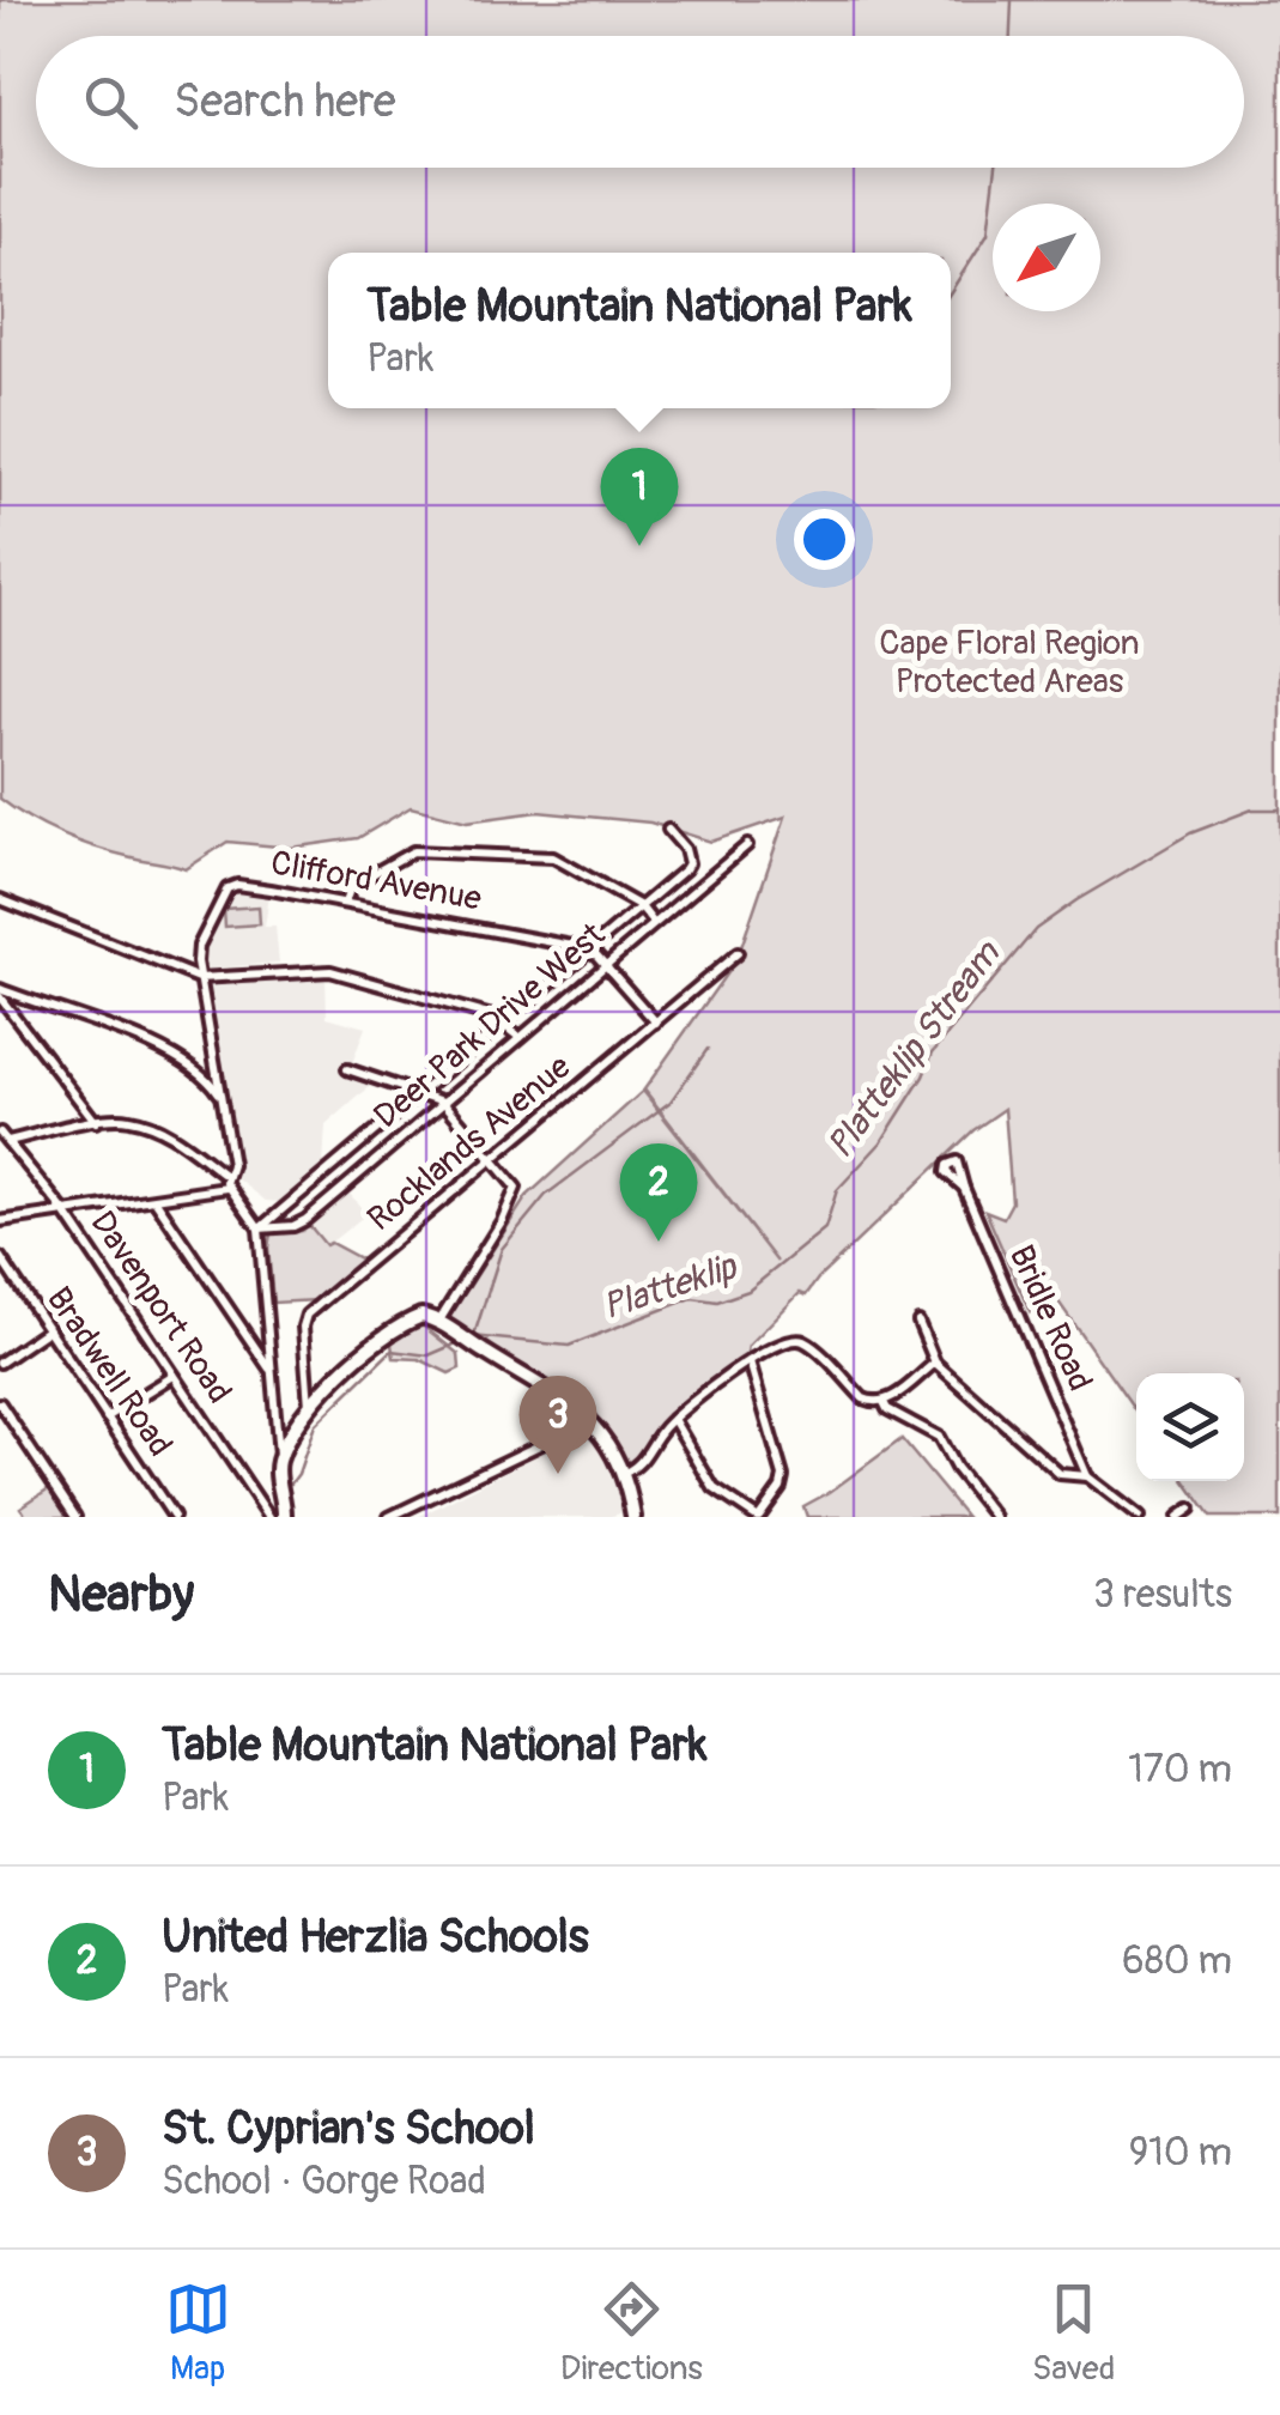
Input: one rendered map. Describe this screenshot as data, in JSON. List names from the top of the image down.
{
  "streets": {
    "street": [
      "Clifford Avenue",
      "Deer Park Drive West",
      "Rocklands Avenue",
      "Davenport Road",
      "Bridle Road",
      "Bradwell Road"
    ]
  },
  "water": ["Platteklip Stream", "Platteklip"],
  "parks": ["Cape Floral Region Protected Areas"],
  "north": "bottom left",
  "page": {
    "search": "Search here",
    "popup": ["Table Mountain National Park", "Park"],
    "pins": ["1", "2", "3"],
    "heading": ["Nearby", "3 results"],
    "list": [
      {
        "mark": "1",
        "name": "Table Mountain National Park",
        "note": "Park",
        "value": "170 m"
      },
      {
        "mark": "2",
        "name": "United Herzlia Schools",
        "note": "Park",
        "value": "680 m"
      },
      {
        "mark": "3",
        "name": "St. Cyprian's School",
        "note": "School · Gorge Road",
        "value": "910 m"
      }
    ],
    "nav": ["Map", "Directions", "Saved"]
  }
}
